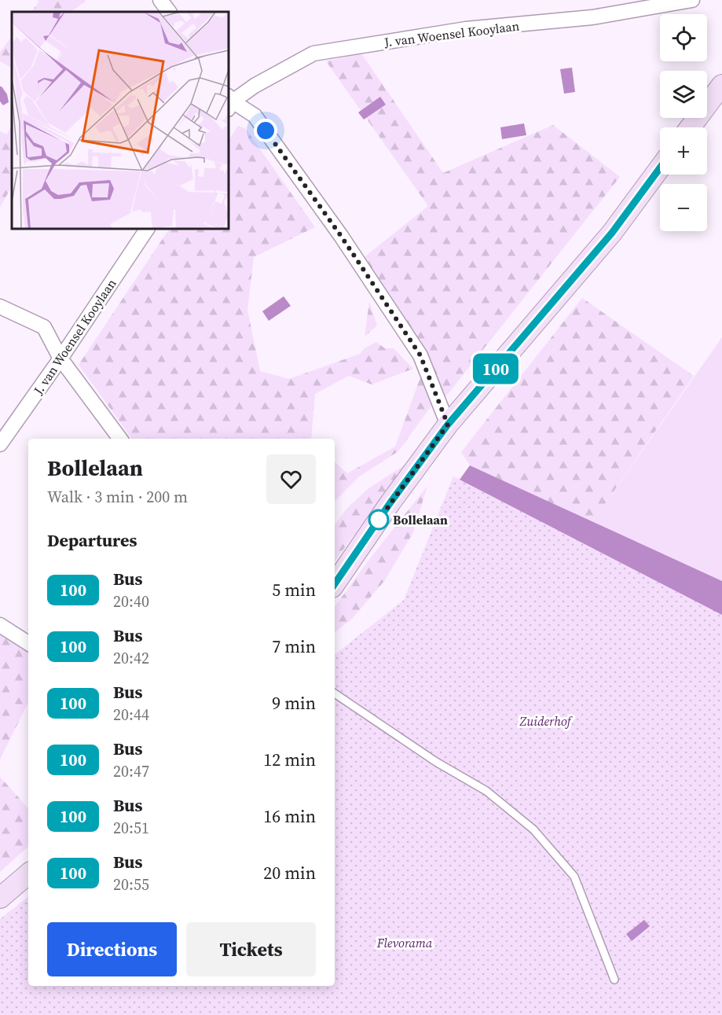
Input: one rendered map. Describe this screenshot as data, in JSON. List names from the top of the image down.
{
  "streets": {
    "street": ["J. van Woensel Kooylaan"]
  },
  "parks": ["Zuiderhof", "Flevorama"],
  "places": ["Bollelaan"],
  "lines": ["bus line 100"],
  "page": {
    "on_map": "100",
    "map_buttons": ["+", "−"],
    "heading": [
      ["Bollelaan", "Walk · 3 min · 200 m"],
      "Departures"
    ],
    "list": [
      {
        "mark": "100",
        "name": "Bus",
        "note": "20:40",
        "value": "5 min"
      },
      {
        "mark": "100",
        "name": "Bus",
        "note": "20:42",
        "value": "7 min"
      },
      {
        "mark": "100",
        "name": "Bus",
        "note": "20:44",
        "value": "9 min"
      },
      {
        "mark": "100",
        "name": "Bus",
        "note": "20:47",
        "value": "12 min"
      },
      {
        "mark": "100",
        "name": "Bus",
        "note": "20:51",
        "value": "16 min"
      },
      {
        "mark": "100",
        "name": "Bus",
        "note": "20:55",
        "value": "20 min"
      }
    ],
    "buttons": ["Directions", "Tickets"]
  }
}
